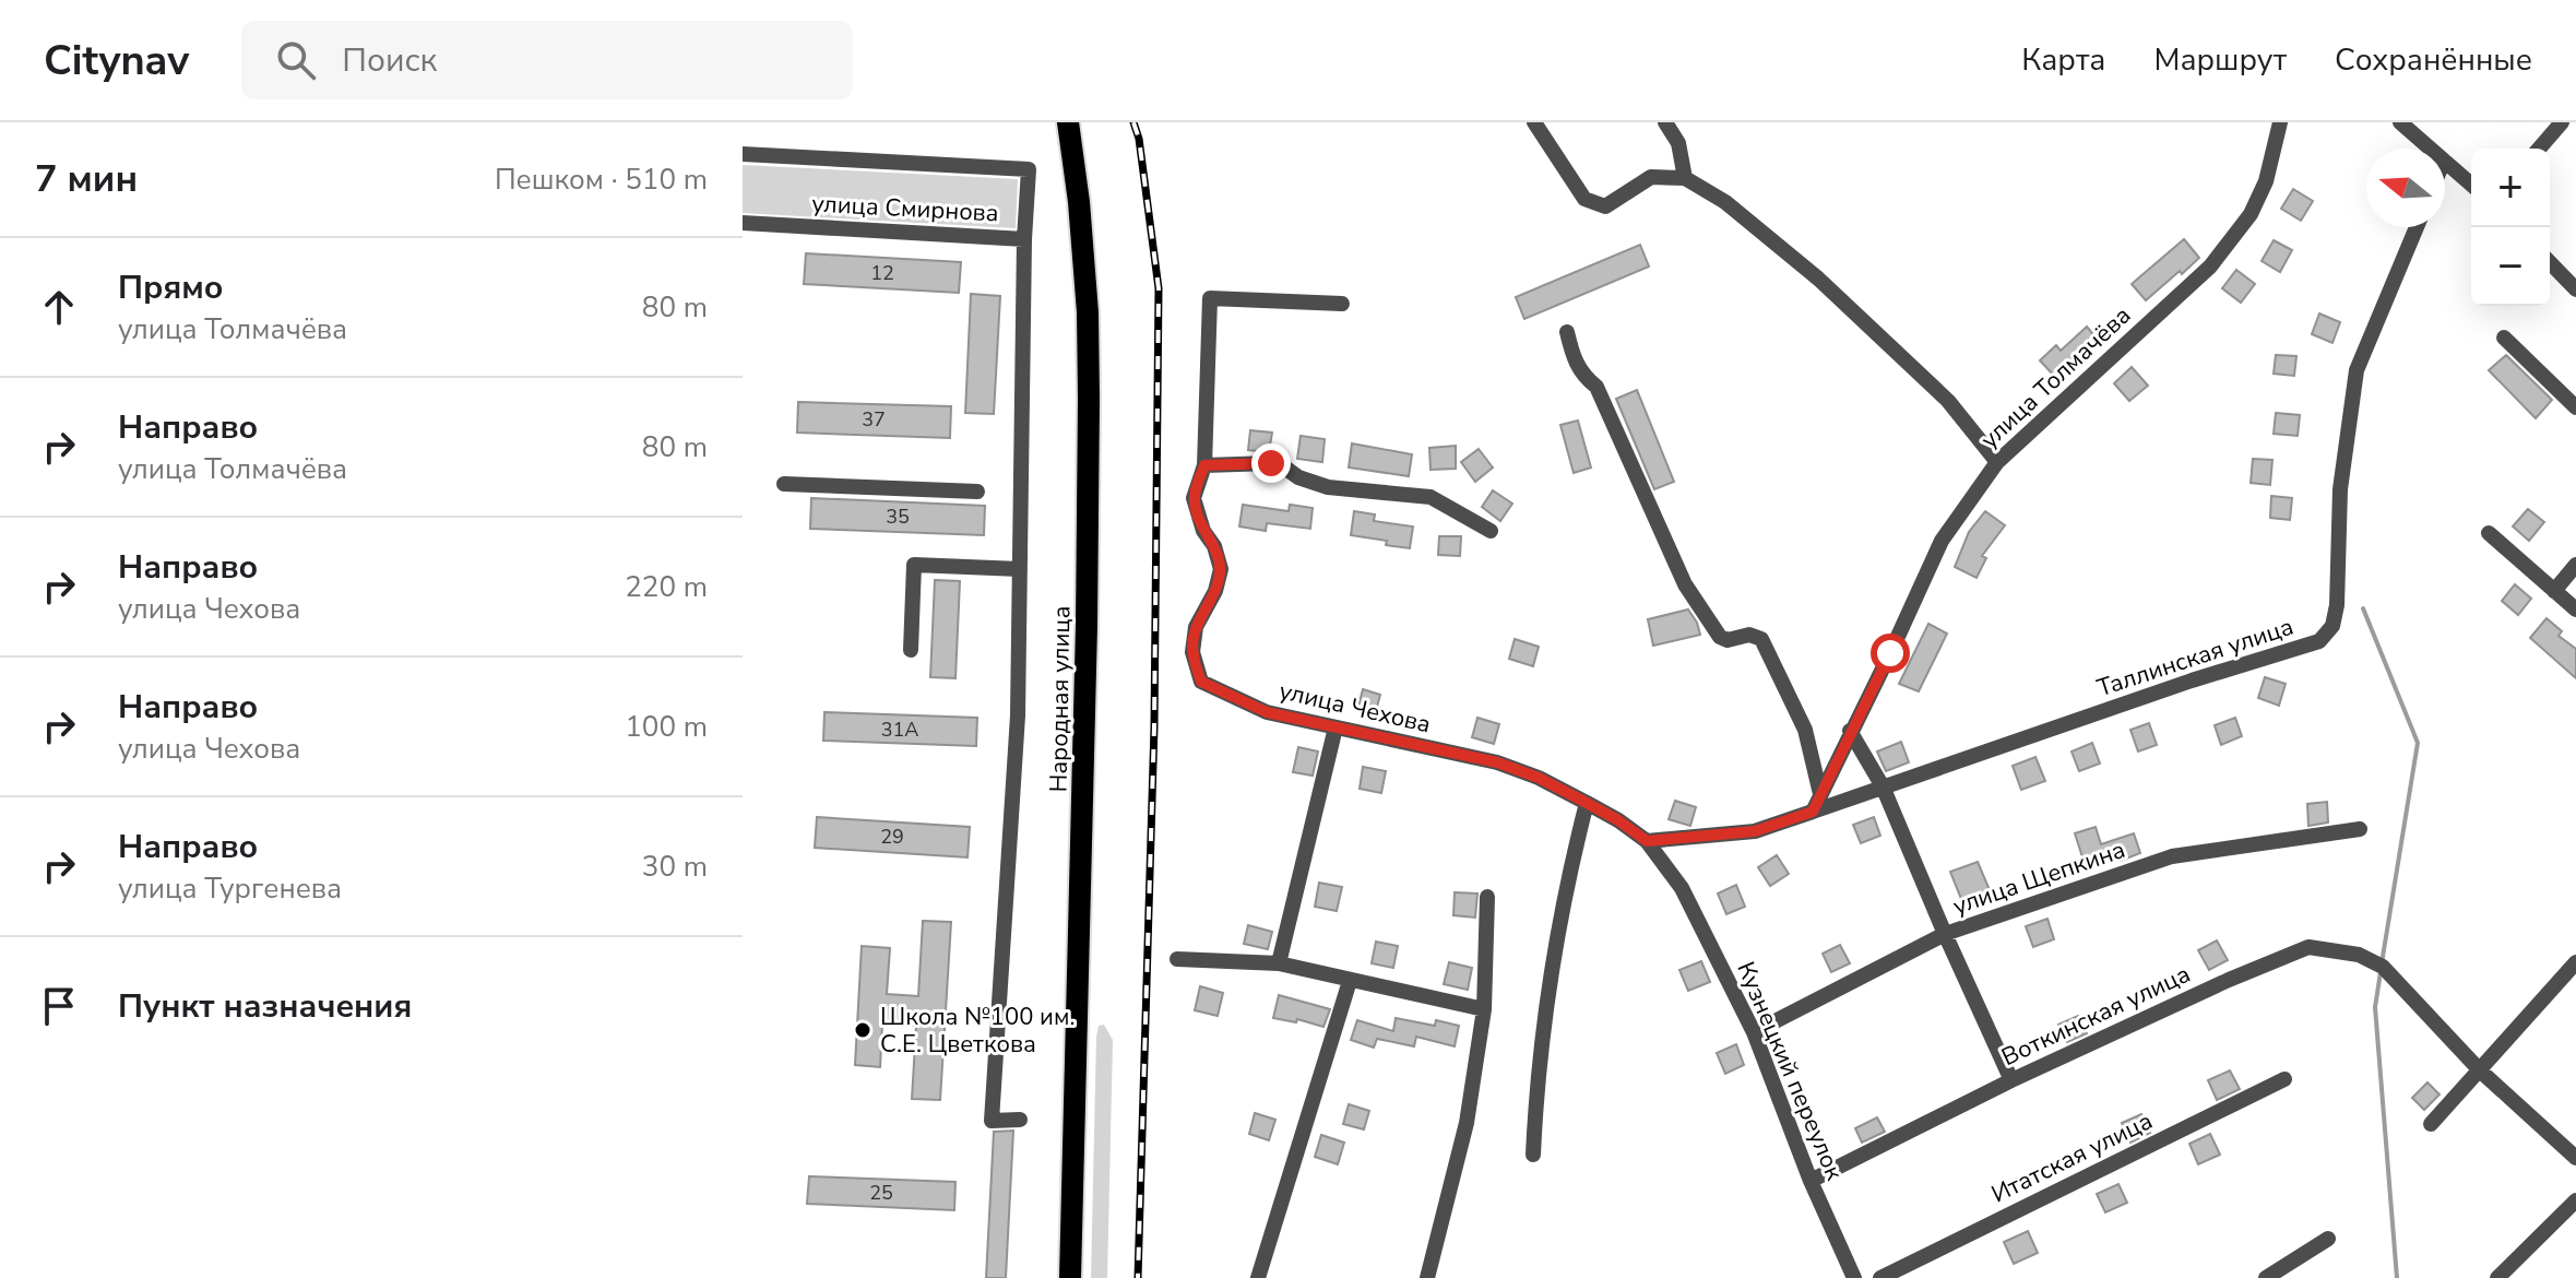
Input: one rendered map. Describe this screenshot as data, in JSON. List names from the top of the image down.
{
  "streets": {
    "main road": ["Народная улица"],
    "street": [
      "улица Смирнова",
      "улица Толмачёва",
      "Таллинская улица",
      "улица Чехова",
      "улица Щепкина",
      "Воткинская улица",
      "Кузнецкий переулок",
      "Итатская улица"
    ]
  },
  "crossings": [
    ["улица Толмачёва", "Таллинская улица"],
    ["улица Чехова", "Кузнецкий переулок"],
    ["улица Щепкина", "Кузнецкий переулок"],
    ["Воткинская улица", "Кузнецкий переулок"]
  ],
  "places": ["Школа №100 им. С.Е. Цветкова"],
  "house_numbers": [
    "12",
    "37",
    "35",
    "31А",
    "29",
    "25"
  ],
  "north": "left",
  "page": {
    "header": "Citynav",
    "search": "Поиск",
    "nav": ["Карта", "Маршрут", "Сохранённые"],
    "heading": ["7 мин", "Пешком · 510 m"],
    "map_buttons": ["+", "−"],
    "list": [
      ["Прямо", "улица Толмачёва", "80 m"],
      ["Направо", "улица Толмачёва", "80 m"],
      ["Направо", "улица Чехова", "220 m"],
      ["Направо", "улица Чехова", "100 m"],
      ["Направо", "улица Тургенева", "30 m"],
      "Пункт назначения"
    ]
  }
}
